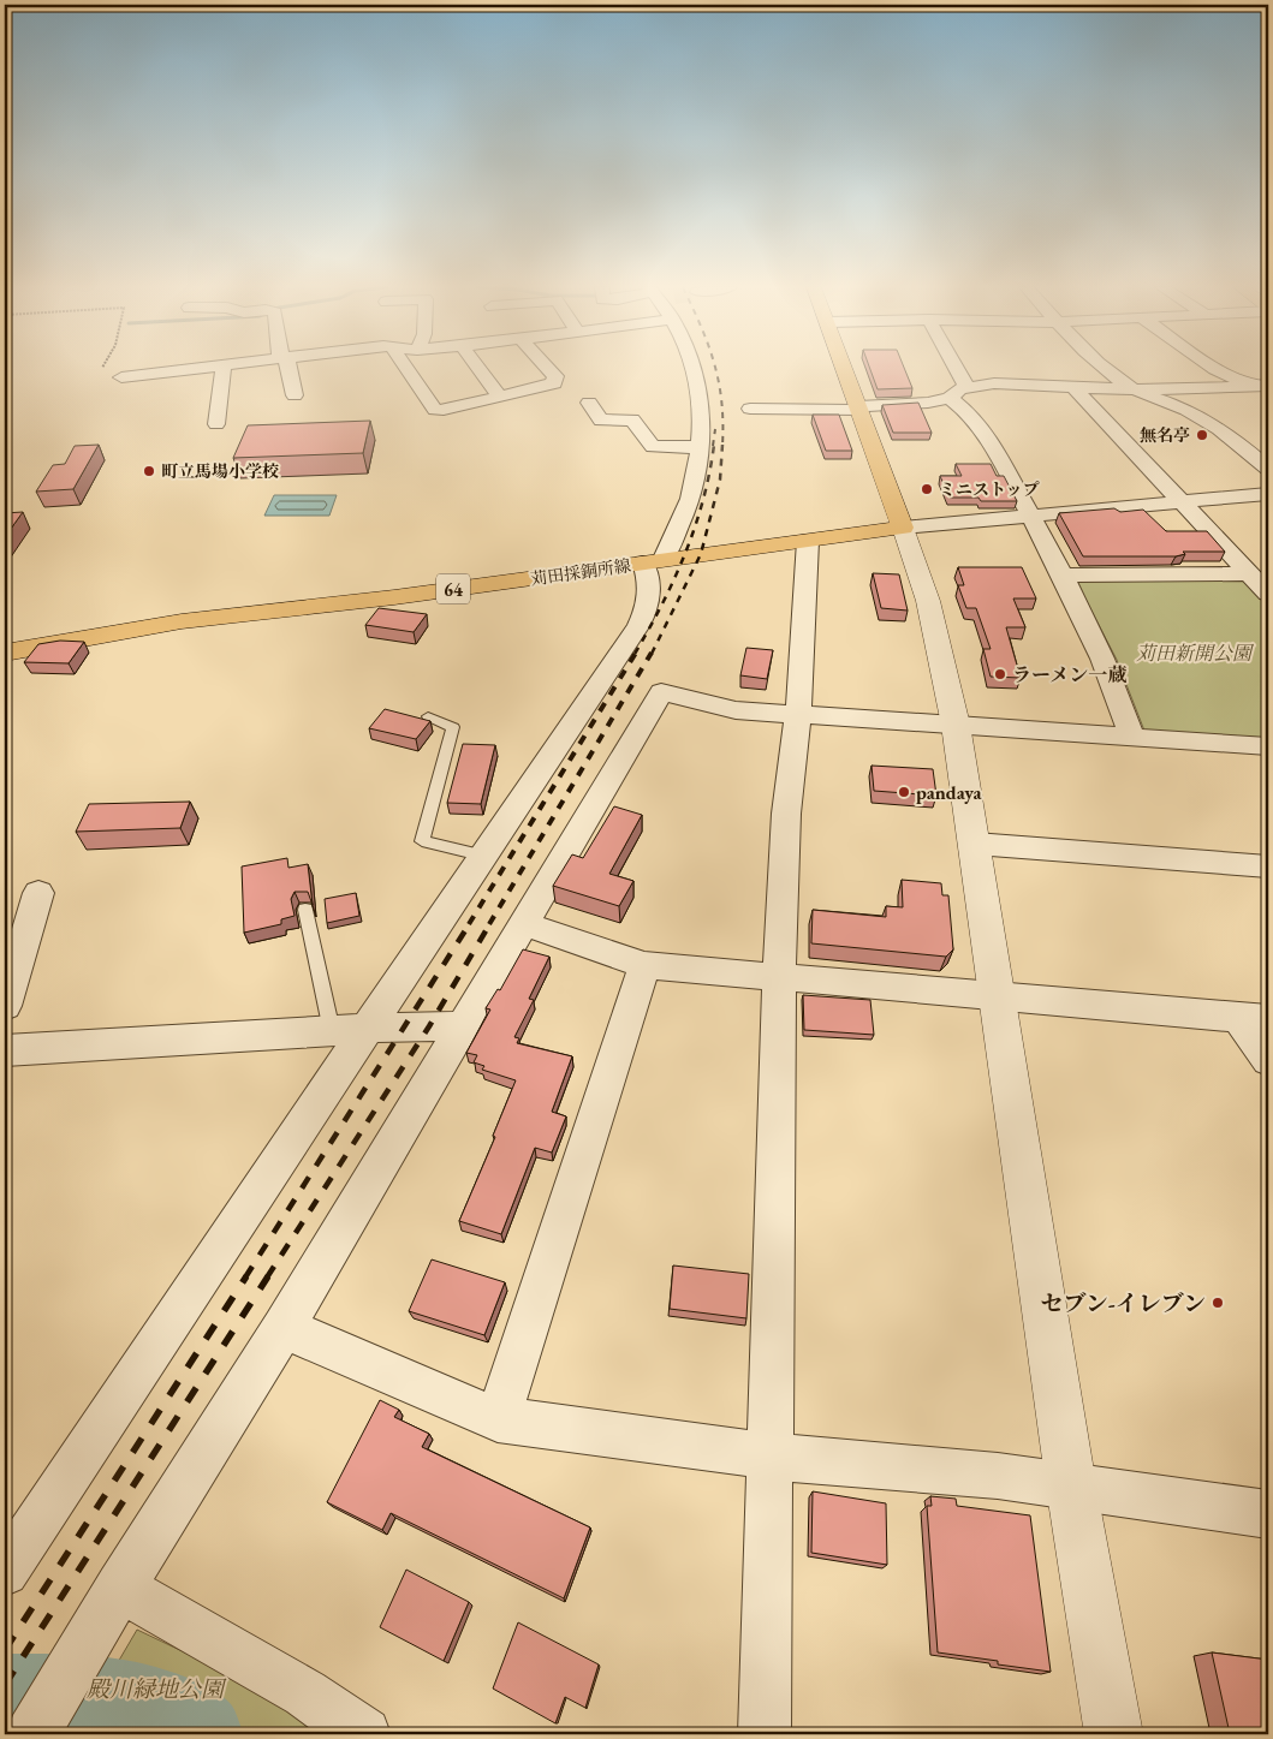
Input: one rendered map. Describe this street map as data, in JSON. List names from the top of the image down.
{
  "streets": {
    "main road": ["苅田採銅所線", "64"]
  },
  "parks": ["苅田新開公園", "殿川緑地公園"],
  "places": [
    "無名亭",
    "町立馬場小学校",
    "ミニストップ",
    "ラーメン一蔵",
    "pandaya",
    "セブン-イレブン"
  ]
}
